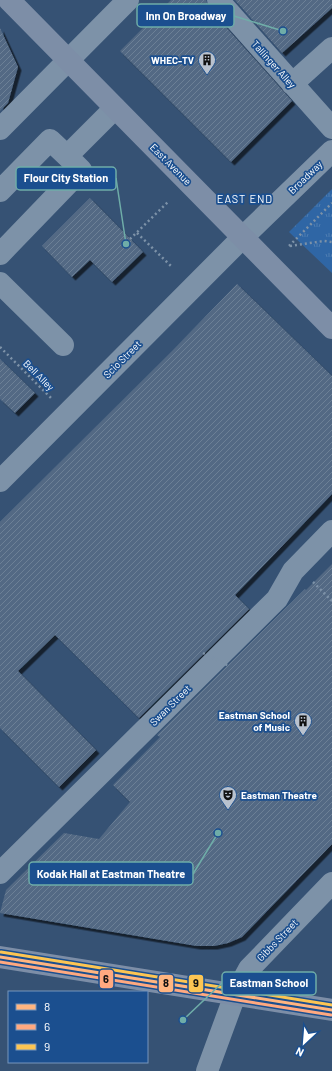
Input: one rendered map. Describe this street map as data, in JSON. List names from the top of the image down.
{
  "streets": {
    "main road": ["East Avenue"],
    "street": [
      "Tallinger Alley",
      "Broadway",
      "Scio Street",
      "Swan Street",
      "Gibbs Street"
    ],
    "path": ["Bell Alley"]
  },
  "crossings": [
    ["East Avenue", "Broadway"],
    ["East Avenue", "Scio Street"],
    ["Broadway", "Scio Street"],
    ["Scio Street", "Bell Alley"]
  ],
  "districts": ["EAST END"],
  "places": {
    "other": [
      "Inn On Broadway",
      "Flour City Station",
      "Kodak Hall at Eastman Theatre",
      "Eastman School"
    ],
    "building": ["WHEC-TV", "Eastman School of Music"],
    "theatre": ["Eastman Theatre"]
  },
  "lines": ["transit line 9", "transit line 8", "transit line 6"],
  "legend": ["8", "6", "9"],
  "north": "bottom left"
}
